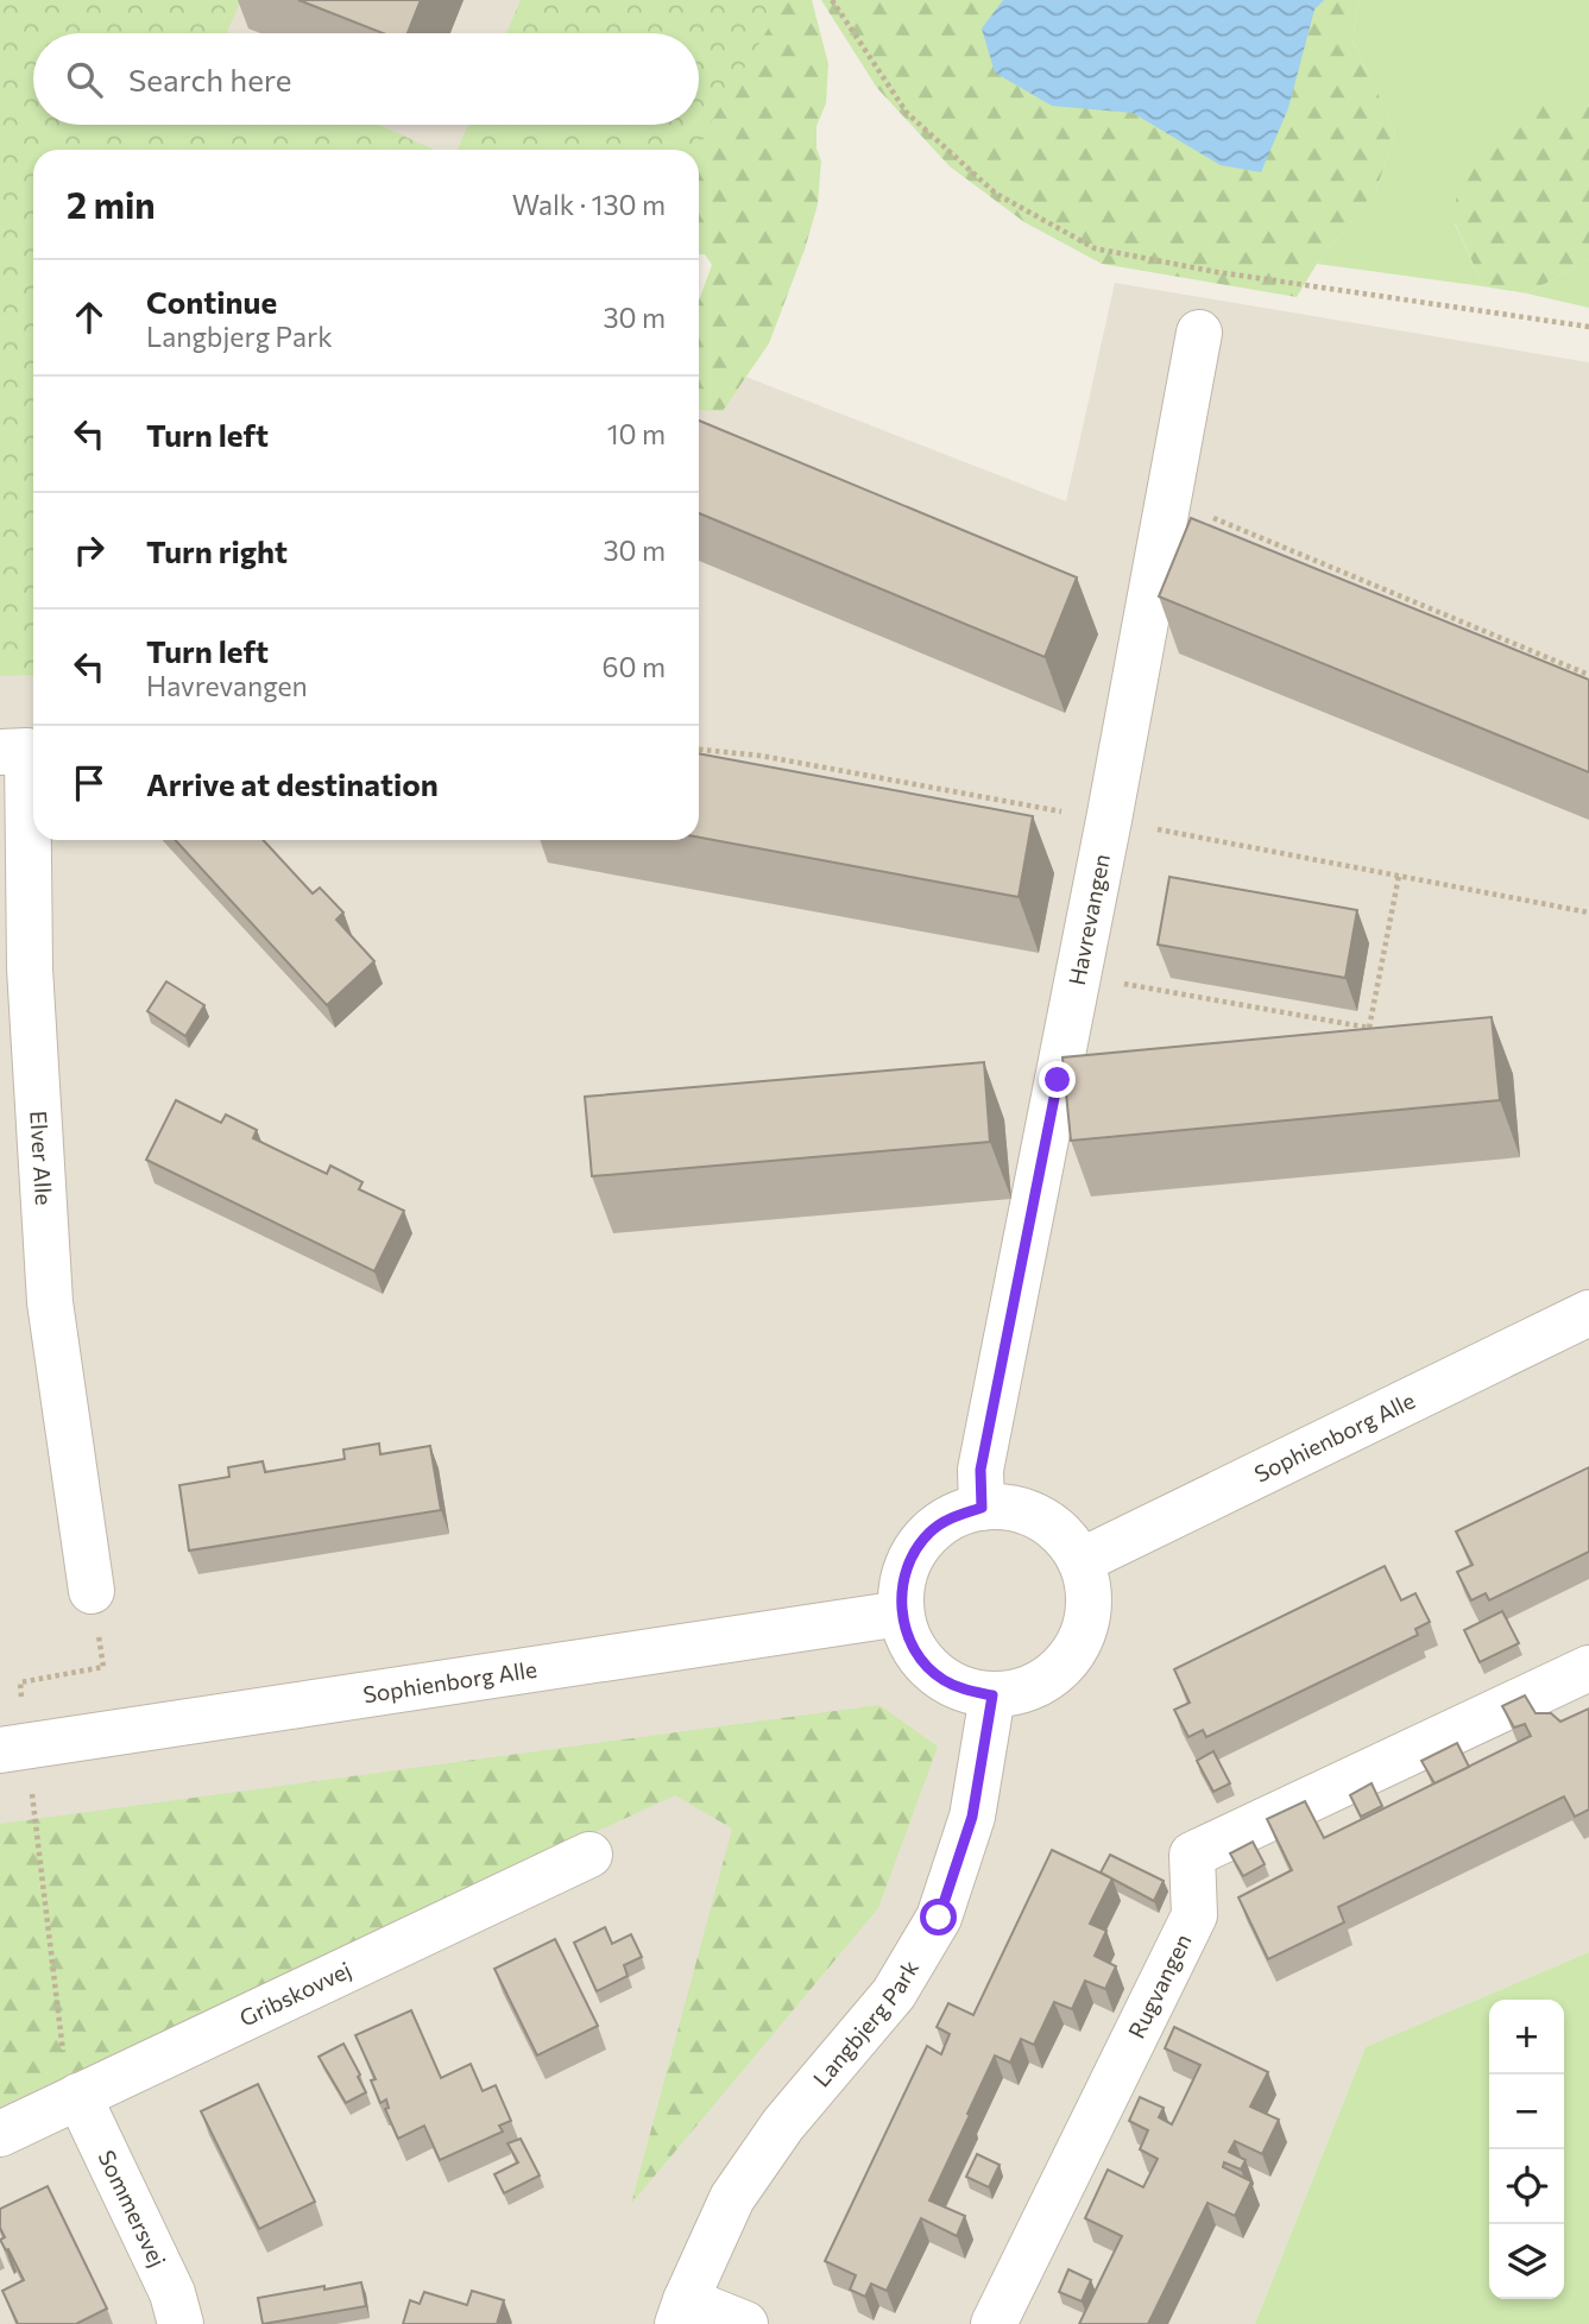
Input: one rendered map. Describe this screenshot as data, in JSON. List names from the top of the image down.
{
  "streets": {
    "street": [
      "Havrevangen",
      "Elver Alle",
      "Sophienborg Alle",
      "Rugvangen",
      "Gribskovvej",
      "Langbjerg Park",
      "Sommersvej"
    ]
  },
  "crossings": [
    ["Havrevangen", "Sophienborg Alle"],
    ["Havrevangen", "Langbjerg Park"],
    ["Sophienborg Alle", "Langbjerg Park"],
    ["Gribskovvej", "Sommersvej"]
  ],
  "page": {
    "search": "Search here",
    "heading": ["2 min", "Walk · 130 m"],
    "list": [
      ["Continue", "Langbjerg Park", "30 m"],
      ["Turn left", "10 m"],
      ["Turn right", "30 m"],
      ["Turn left", "Havrevangen", "60 m"],
      "Arrive at destination"
    ],
    "map_buttons": ["+", "−"]
  }
}
